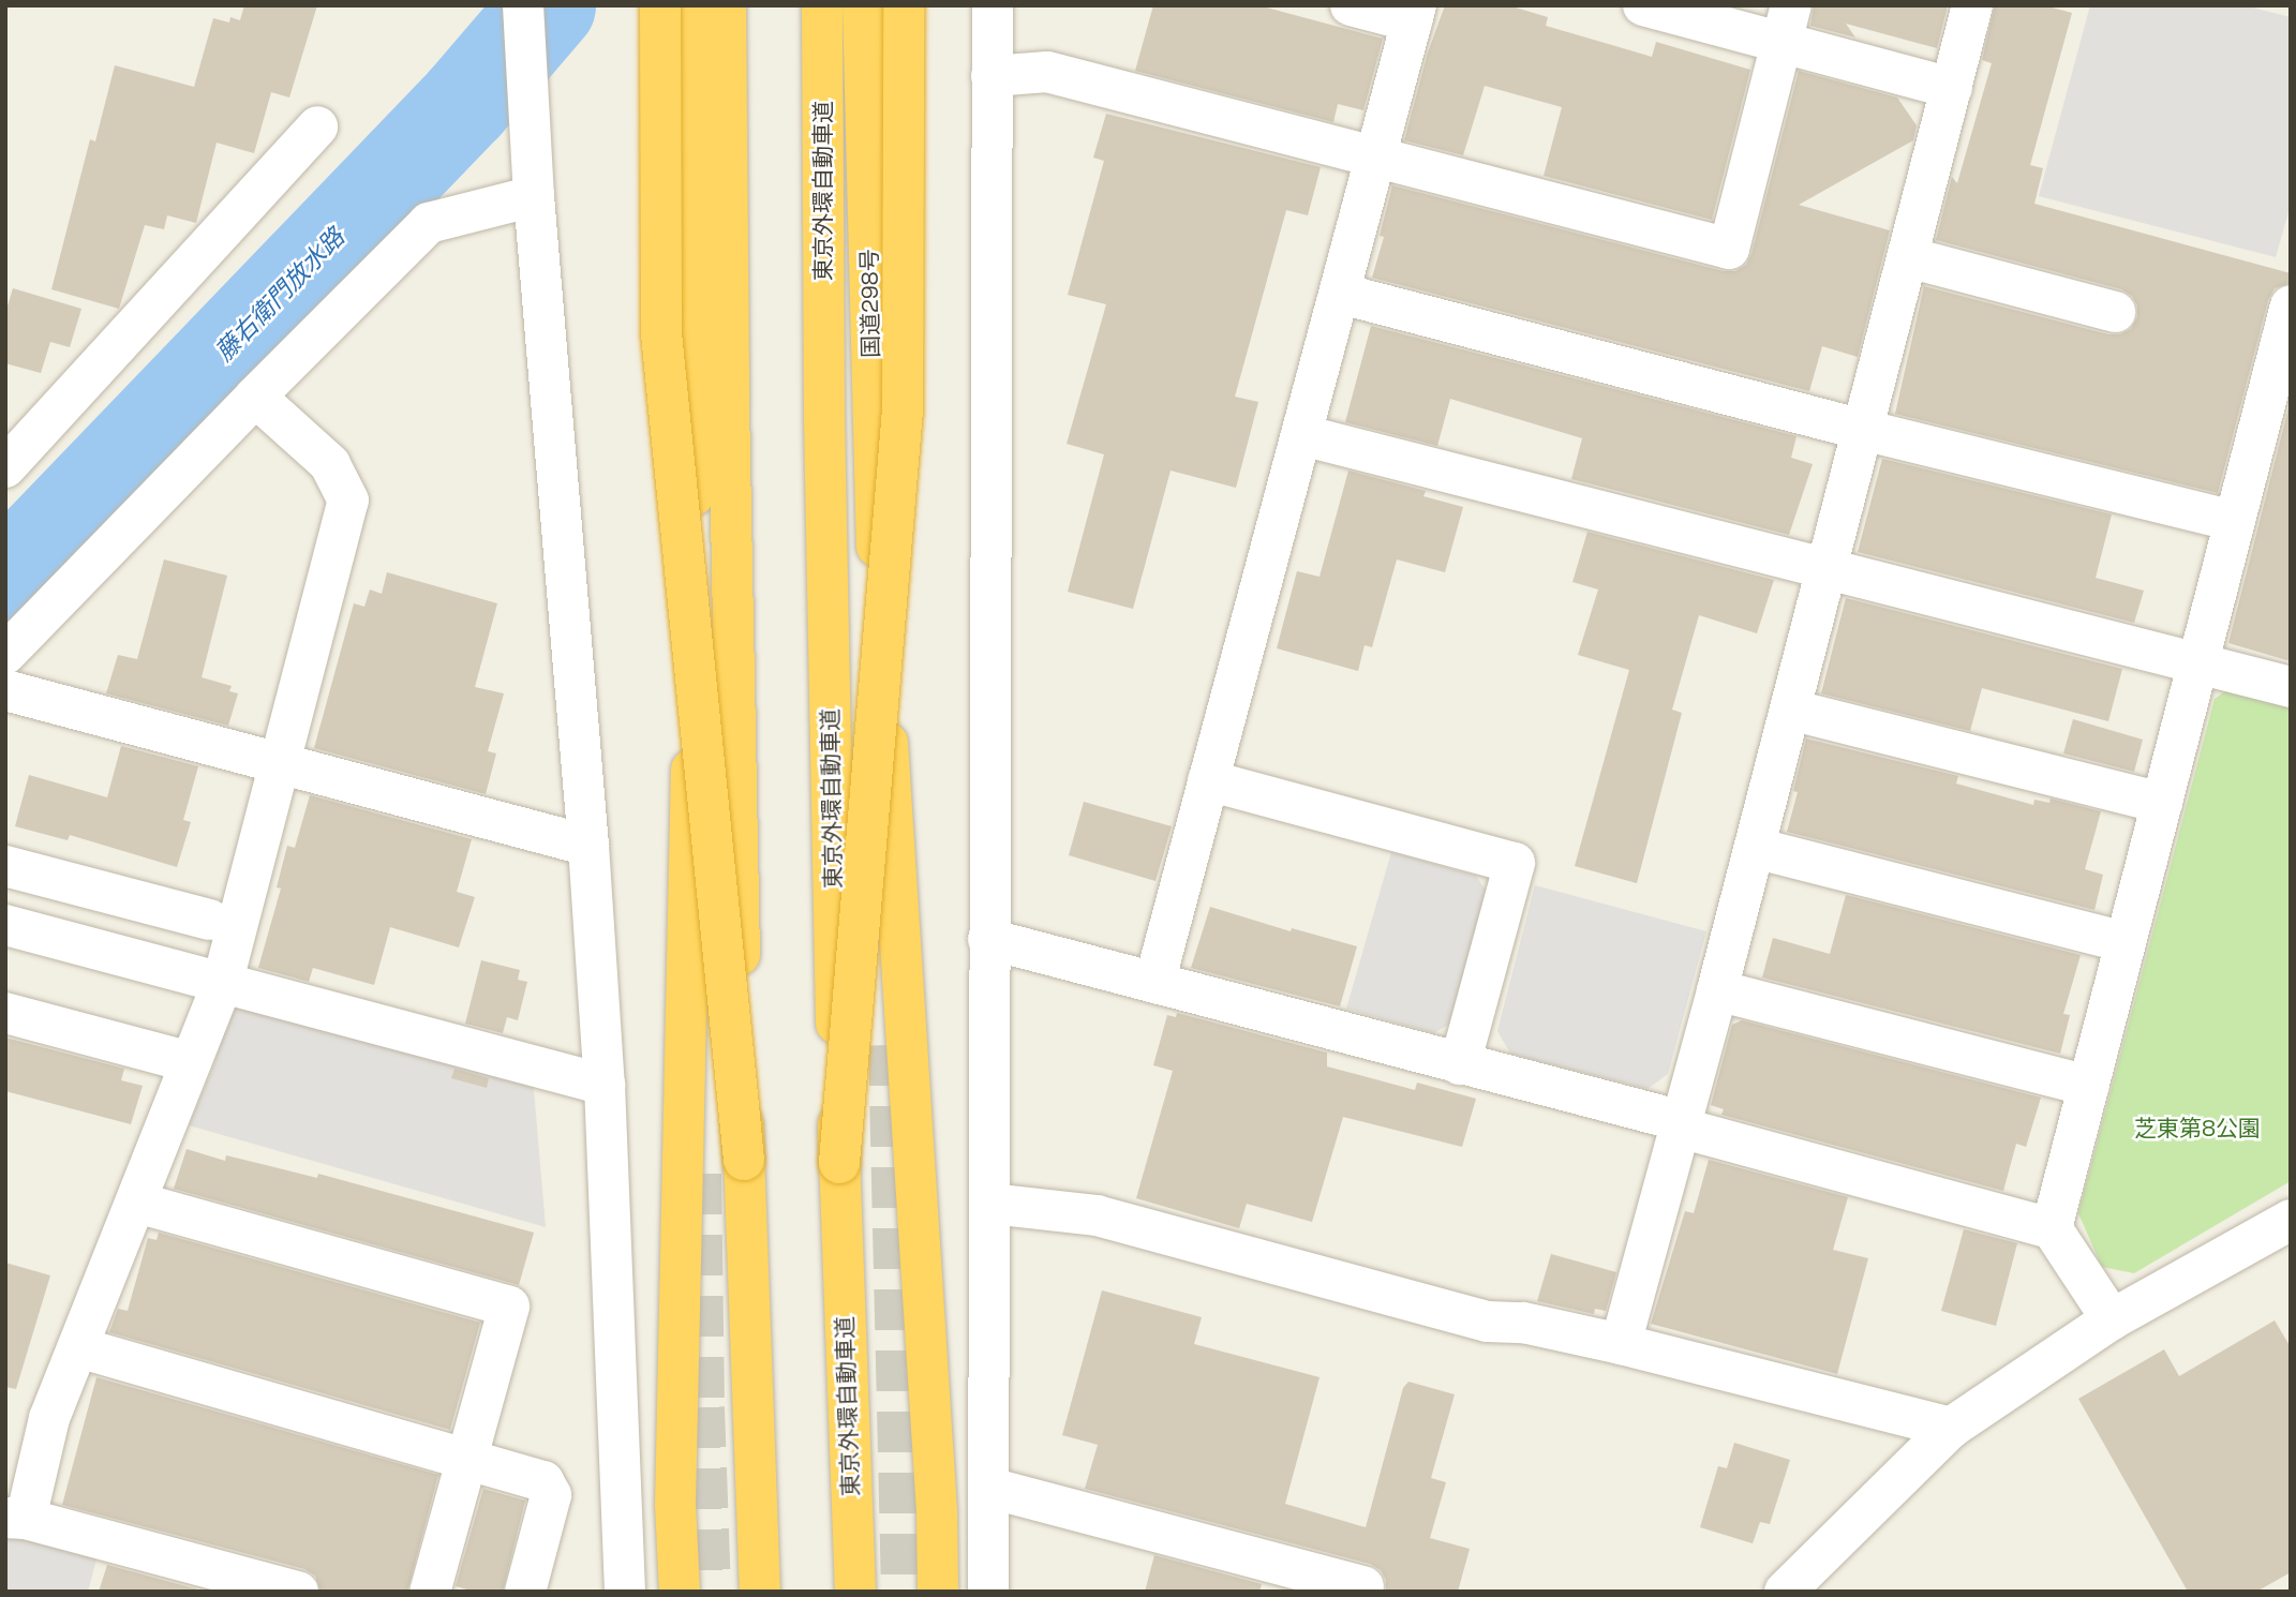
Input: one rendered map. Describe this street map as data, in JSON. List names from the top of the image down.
{
  "streets": {
    "highway": ["東京外環自動車道", "国道298号"]
  },
  "water": ["藤右衛門放水路"],
  "parks": ["芝東第8公園"]
}
